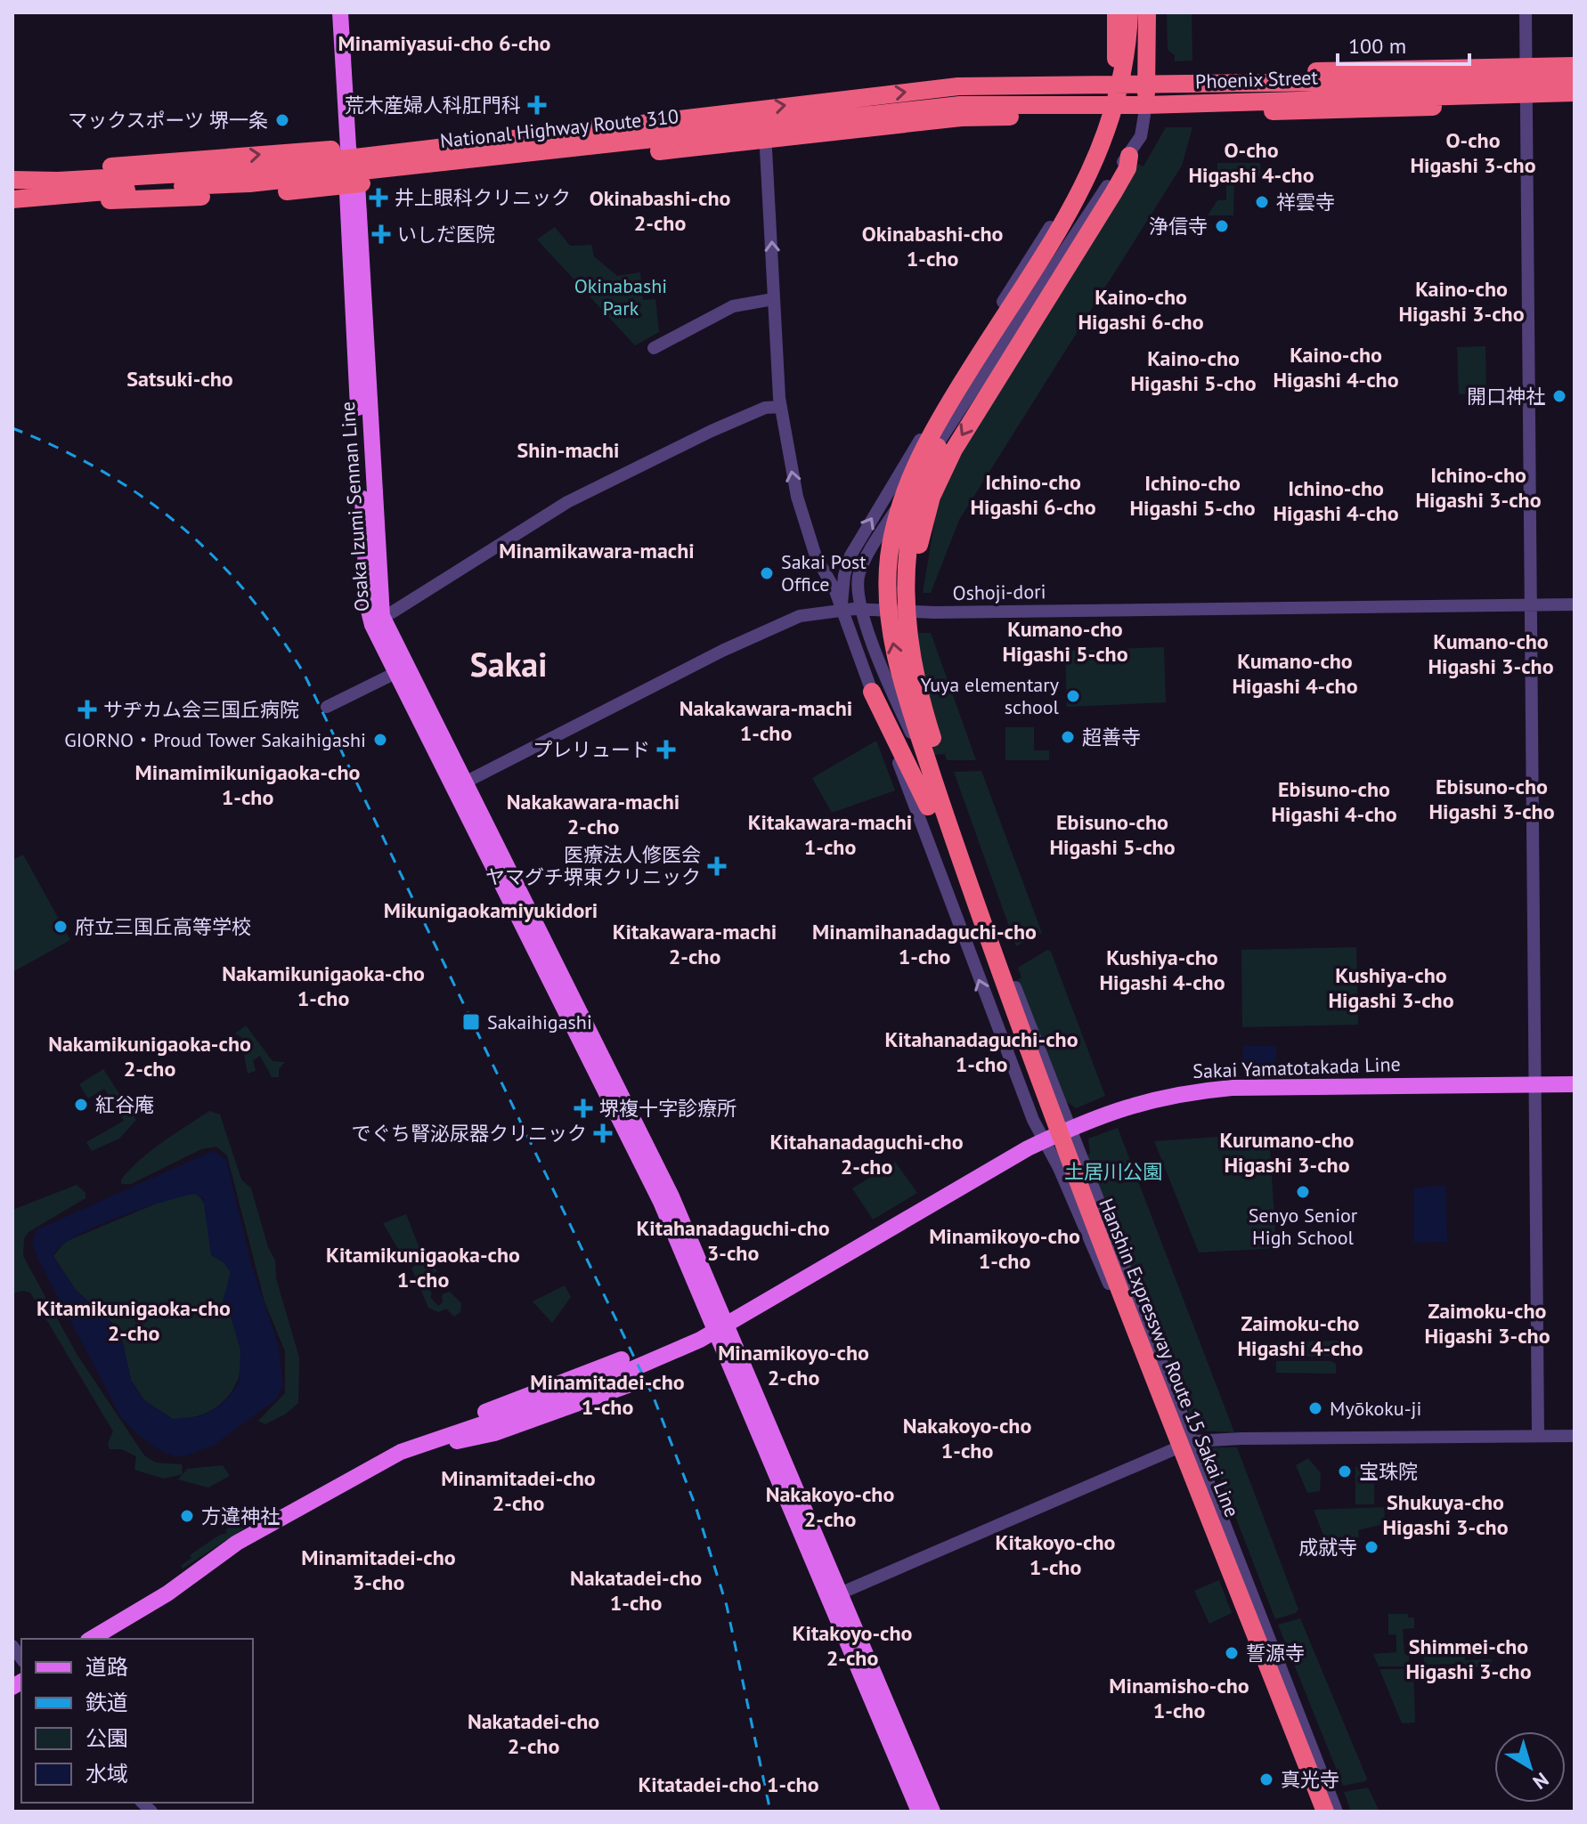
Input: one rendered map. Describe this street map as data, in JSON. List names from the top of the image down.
{
  "streets": {
    "highway": ["Phoenix Street", "National Highway Route 310", "Hanshin Expressway Route 15 Sakai Line"],
    "main road": ["Osaka Izumi Sennan Line", "Sakai Yamatotakada Line"],
    "street": ["Oshoji-dori"]
  },
  "crossings": [
    ["Phoenix Street", "National Highway Route 310"],
    ["Phoenix Street", "Hanshin Expressway Route 15 Sakai Line"],
    ["National Highway Route 310", "Hanshin Expressway Route 15 Sakai Line"],
    ["Osaka Izumi Sennan Line", "Oshoji-dori"]
  ],
  "districts": [
    "Minamiyasui-cho 6-cho",
    "O-cho Higashi 3-cho",
    "O-cho Higashi 4-cho",
    "Okinabashi-cho 2-cho",
    "Okinabashi-cho 1-cho",
    "Kaino-cho Higashi 3-cho",
    "Kaino-cho Higashi 6-cho",
    "Kaino-cho Higashi 4-cho",
    "Kaino-cho Higashi 5-cho",
    "Satsuki-cho",
    "Shin-machi",
    "Ichino-cho Higashi 3-cho",
    "Ichino-cho Higashi 6-cho",
    "Ichino-cho Higashi 5-cho",
    "Ichino-cho Higashi 4-cho",
    "Minamikawara-machi",
    "Kumano-cho Higashi 5-cho",
    "Kumano-cho Higashi 3-cho",
    "Kumano-cho Higashi 4-cho",
    "Sakai",
    "Nakakawara-machi 1-cho",
    "Minamimikunigaoka-cho 1-cho",
    "Ebisuno-cho Higashi 3-cho",
    "Ebisuno-cho Higashi 4-cho",
    "Nakakawara-machi 2-cho",
    "Kitakawara-machi 1-cho",
    "Ebisuno-cho Higashi 5-cho",
    "Mikunigaokamiyukidori",
    "Kitakawara-machi 2-cho",
    "Minamihanadaguchi-cho 1-cho",
    "Kushiya-cho Higashi 4-cho",
    "Nakamikunigaoka-cho 1-cho",
    "Kushiya-cho Higashi 3-cho",
    "Kitahanadaguchi-cho 1-cho",
    "Nakamikunigaoka-cho 2-cho",
    "Kurumano-cho Higashi 3-cho",
    "Kitahanadaguchi-cho 2-cho",
    "Kitahanadaguchi-cho 3-cho",
    "Minamikoyo-cho 1-cho",
    "Kitamikunigaoka-cho 1-cho",
    "Kitamikunigaoka-cho 2-cho",
    "Zaimoku-cho Higashi 3-cho",
    "Zaimoku-cho Higashi 4-cho",
    "Minamikoyo-cho 2-cho",
    "Minamitadei-cho 1-cho",
    "Nakakoyo-cho 1-cho",
    "Minamitadei-cho 2-cho",
    "Nakakoyo-cho 2-cho",
    "Shukuya-cho Higashi 3-cho",
    "Kitakoyo-cho 1-cho",
    "Minamitadei-cho 3-cho",
    "Nakatadei-cho 1-cho",
    "Kitakoyo-cho 2-cho",
    "Shimmei-cho Higashi 3-cho",
    "Minamisho-cho 1-cho",
    "Nakatadei-cho 2-cho",
    "Kitatadei-cho 1-cho"
  ],
  "parks": ["Okinabashi Park", "土居川公園"],
  "places": {
    "health": [
      "荒木産婦人科肛門科",
      "井上眼科クリニック",
      "いしだ医院",
      "サヂカム会三国丘病院",
      "プレリュード",
      "医療法人修医会 ヤマグチ堺東クリニック",
      "堺複十字診療所",
      "でぐち腎泌尿器クリニック"
    ],
    "other": [
      "マックスポーツ 堺一条",
      "祥雲寺",
      "浄信寺",
      "開口神社",
      "Sakai Post Office",
      "Yuya elementary school",
      "超善寺",
      "GIORNO・Proud Tower Sakaihigashi",
      "府立三国丘高等学校",
      "紅谷庵",
      "Senyo Senior High School",
      "Myōkoku-ji",
      "宝珠院",
      "方違神社",
      "成就寺",
      "誓源寺",
      "真光寺"
    ],
    "transit": ["Sakaihigashi"]
  },
  "legend": [
    "道路",
    "鉄道",
    "公園",
    "水域"
  ],
  "scale_bar": "100 m",
  "north": "bottom right"
}
